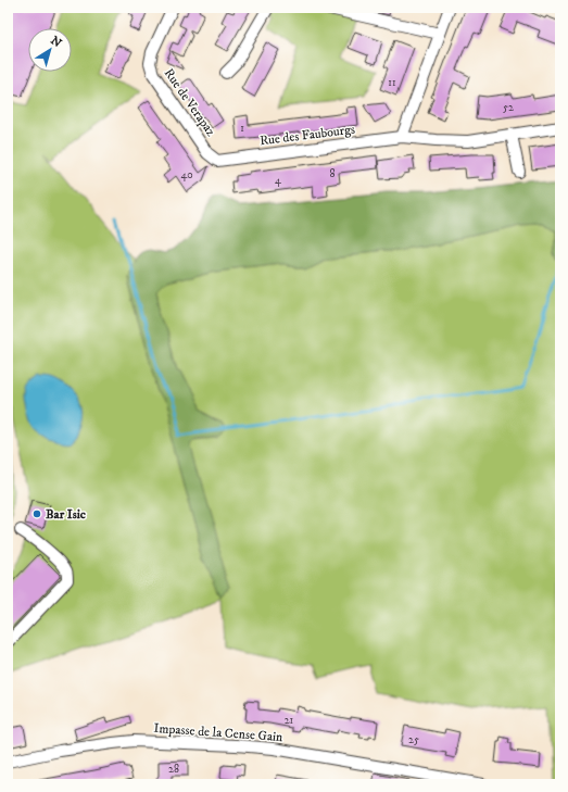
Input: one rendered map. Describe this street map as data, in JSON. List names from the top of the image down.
{
  "streets": {
    "street": ["Rue de Verapaz", "Rue des Faubourgs", "Impasse de la Cense Gain"]
  },
  "crossings": [
    ["Rue de Verapaz", "Rue des Faubourgs"]
  ],
  "places": ["Bar Isic"],
  "house_numbers": [
    "11",
    "52",
    "1",
    "8",
    "40",
    "4",
    "21",
    "25",
    "28"
  ],
  "north": "top right"
}
